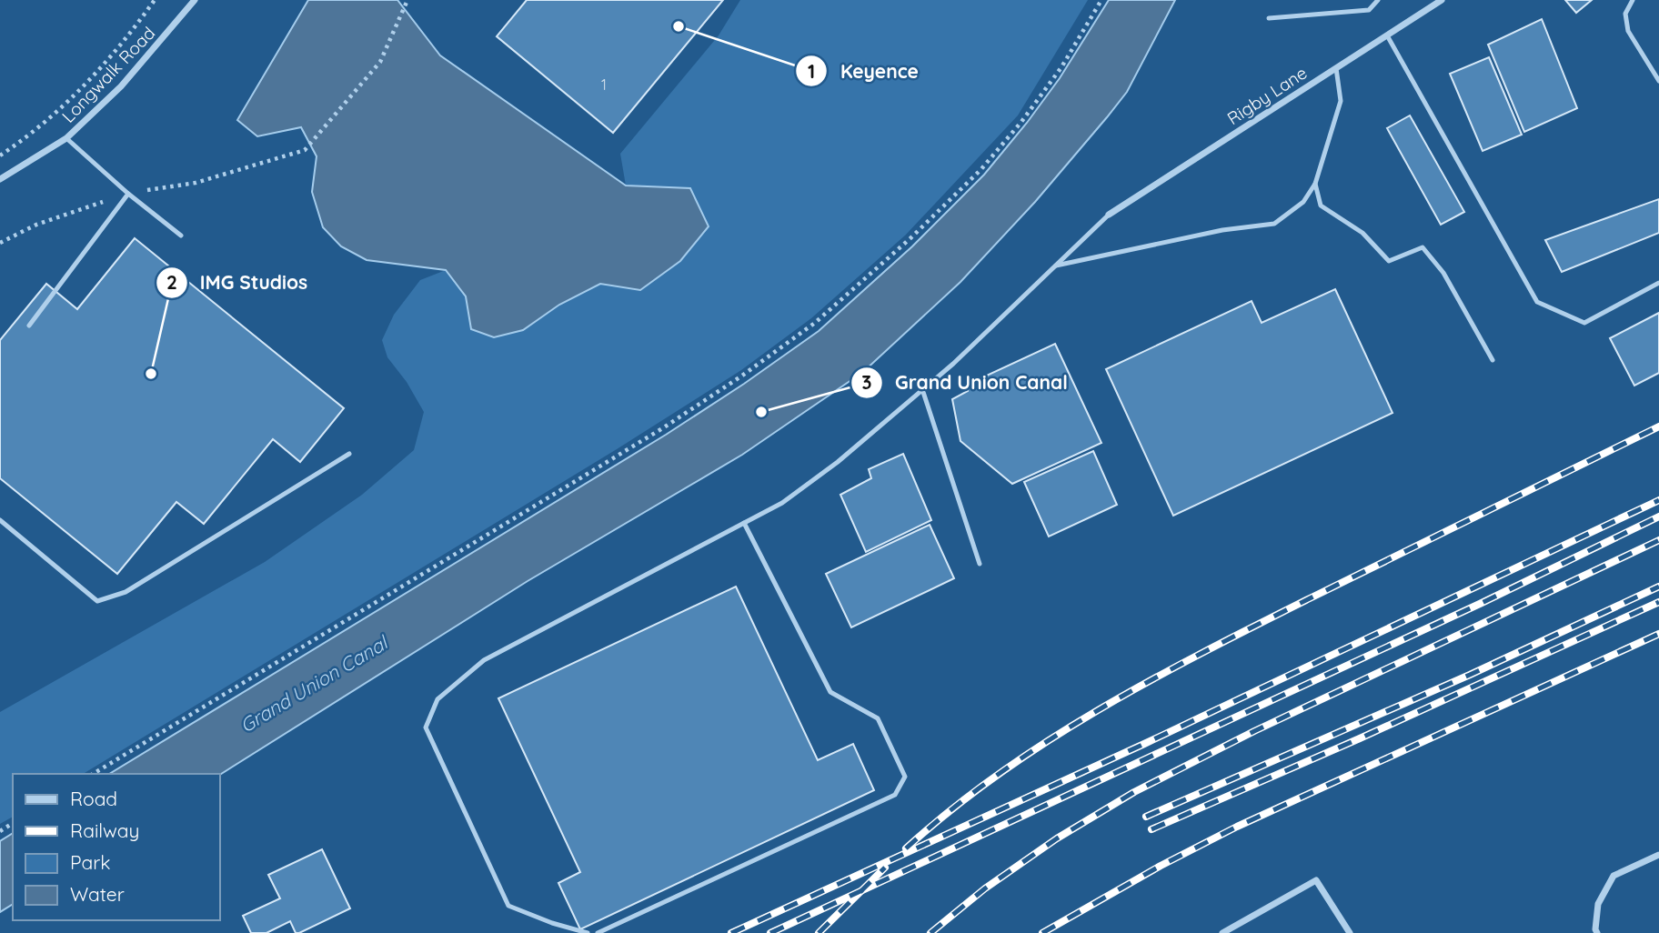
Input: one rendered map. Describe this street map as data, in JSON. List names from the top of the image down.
{
  "streets": {
    "street": ["Longwalk Road", "Rigby Lane"]
  },
  "water": ["Grand Union Canal"],
  "places": ["Keyence", "IMG Studios", "Grand Union Canal"],
  "house_numbers": ["1"],
  "legend": [
    "Road",
    "Railway",
    "Park",
    "Water"
  ]
}
